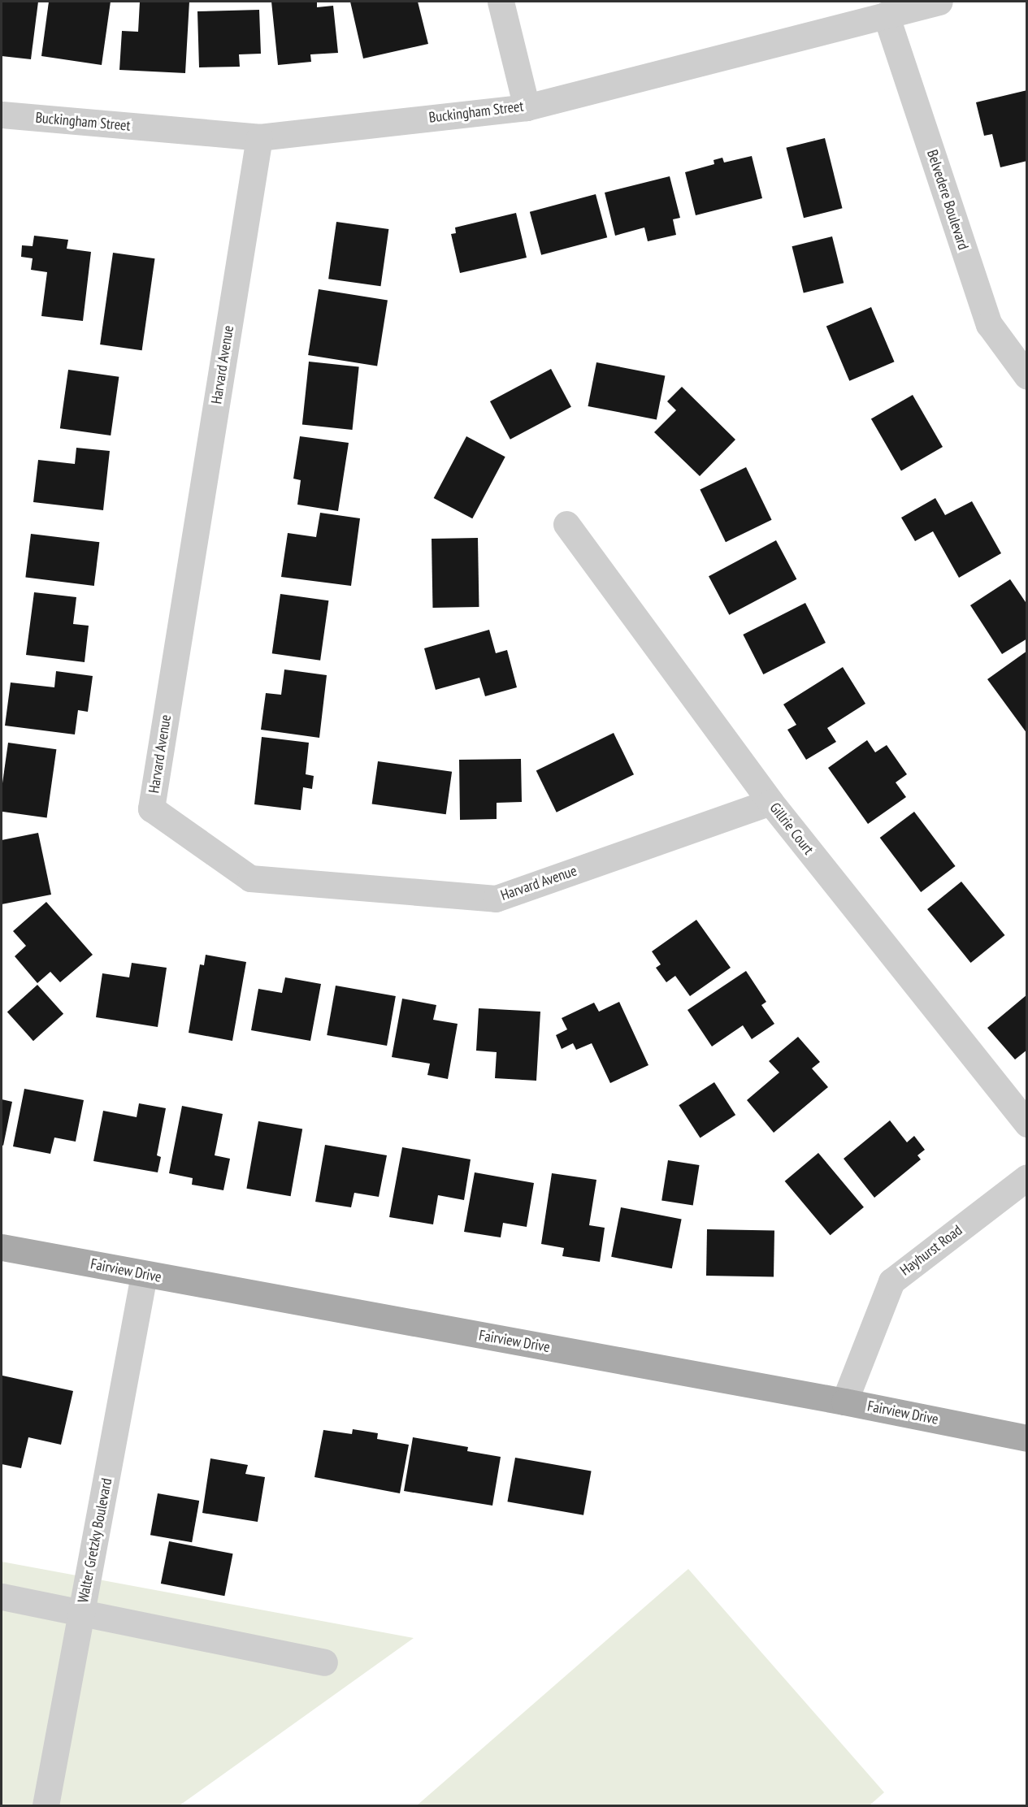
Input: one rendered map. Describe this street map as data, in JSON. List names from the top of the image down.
{
  "streets": {
    "main road": ["Fairview Drive"],
    "street": [
      "Buckingham Street",
      "Belvedere Boulevard",
      "Harvard Avenue",
      "Gillrie Court",
      "Hayhurst Road",
      "Walter Gretzky Boulevard"
    ]
  },
  "crossings": [
    ["Buckingham Street", "Belvedere Boulevard"],
    ["Buckingham Street", "Harvard Avenue"],
    ["Harvard Avenue", "Gillrie Court"],
    ["Hayhurst Road", "Fairview Drive"],
    ["Fairview Drive", "Walter Gretzky Boulevard"]
  ]
}
